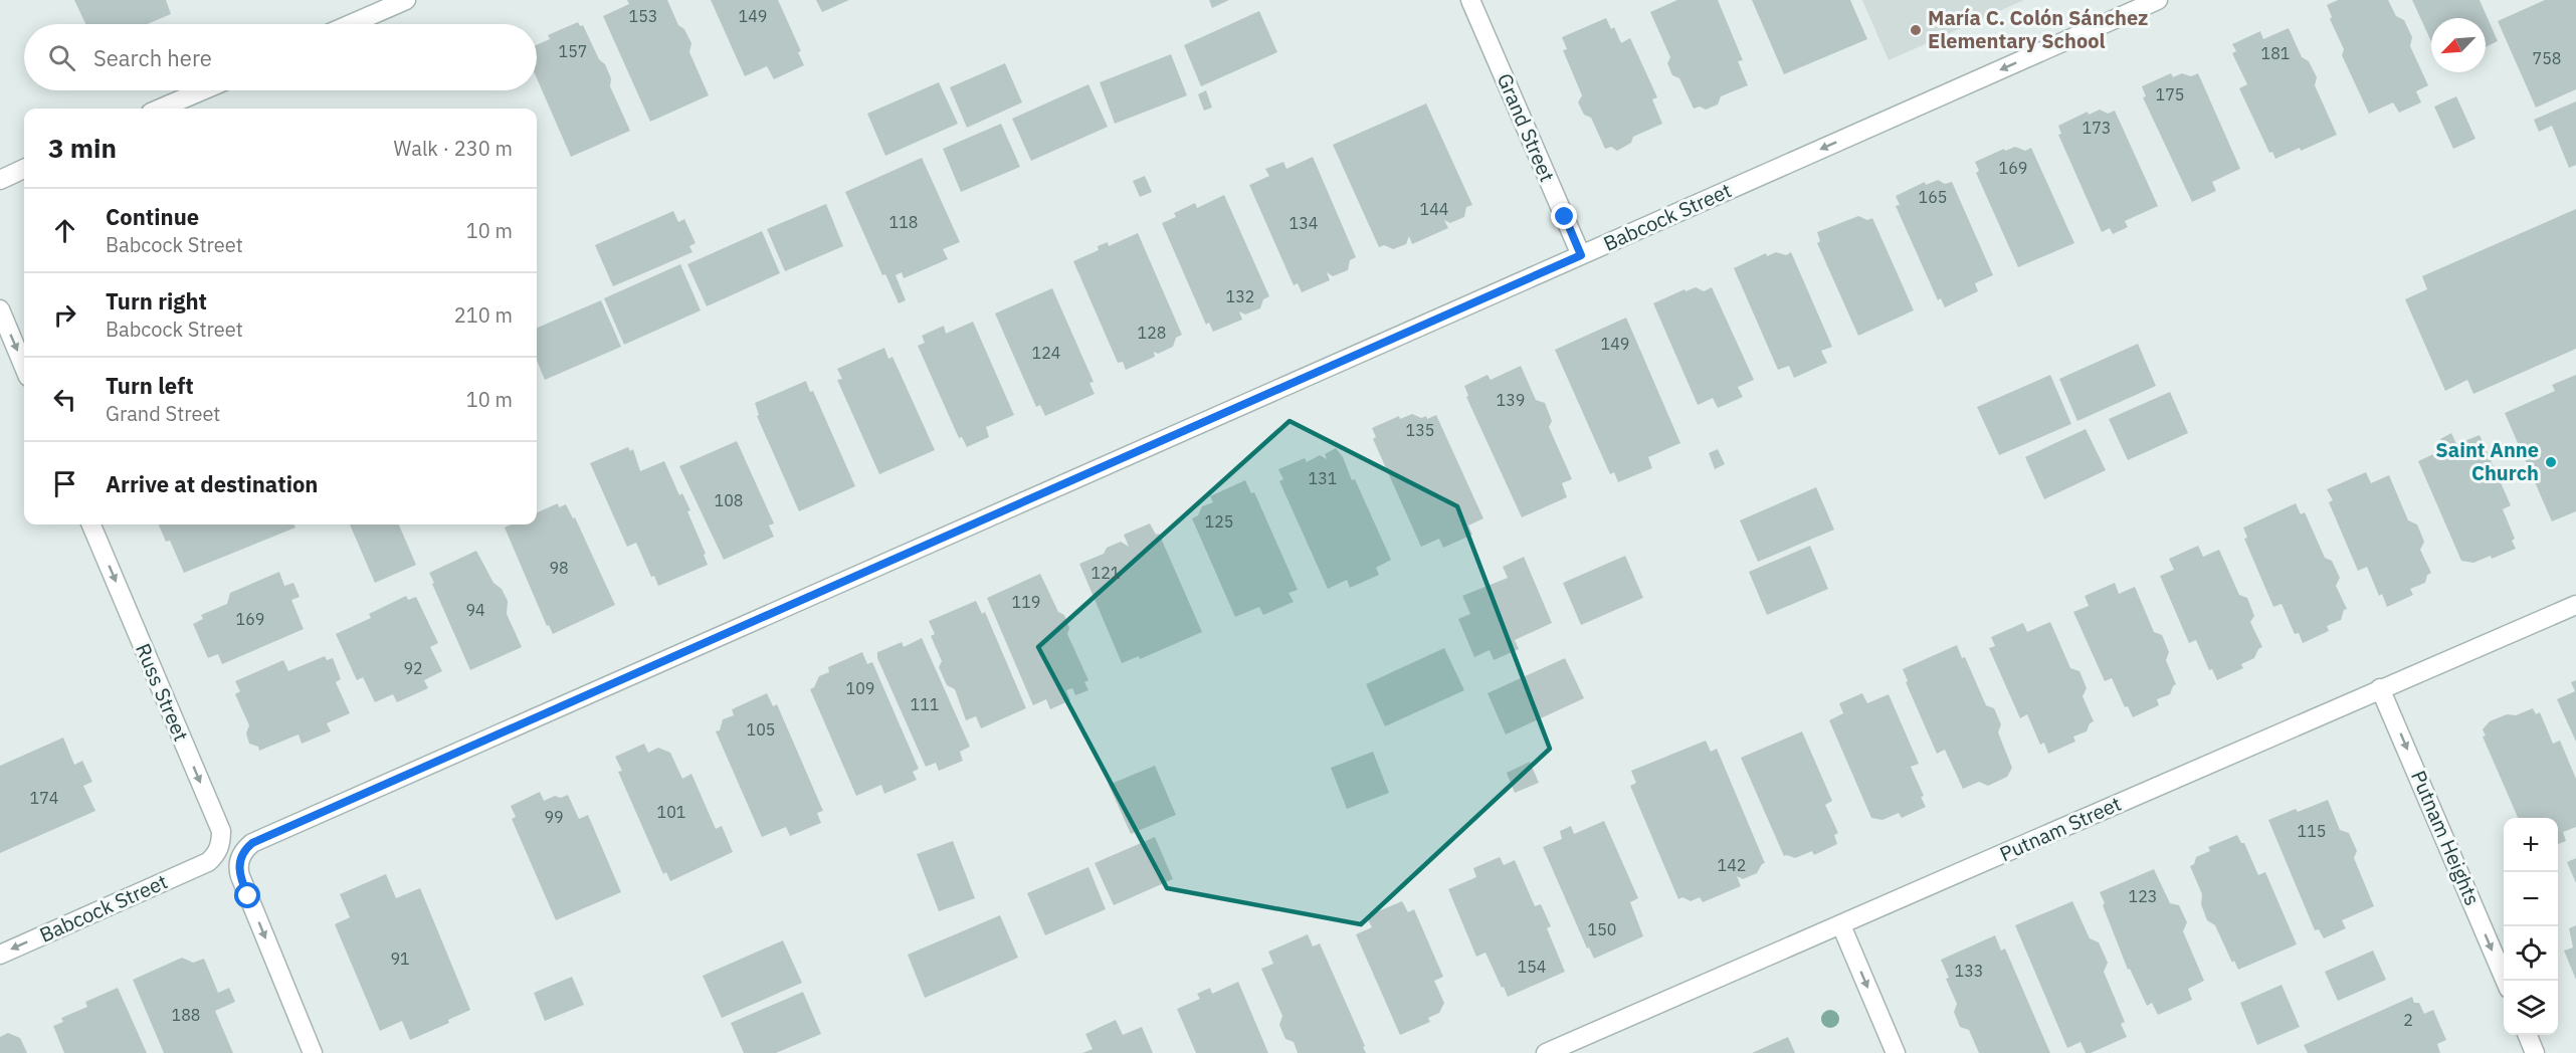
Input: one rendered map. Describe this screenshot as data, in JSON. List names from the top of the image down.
{
  "streets": {
    "street": [
      "Grand Street",
      "Babcock Street",
      "Russ Street",
      "Putnam Street",
      "Putnam Heights"
    ]
  },
  "crossings": [
    ["Grand Street", "Babcock Street"],
    ["Babcock Street", "Russ Street"],
    ["Putnam Street", "Putnam Heights"]
  ],
  "one_way": ["Babcock Street", "Russ Street", "Putnam Heights"],
  "places": ["María C. Colón Sánchez Elementary School", "Saint Anne Church"],
  "house_numbers": [
    "153",
    "149",
    "157",
    "181",
    "758",
    "175",
    "173",
    "169",
    "165",
    "144",
    "118",
    "134",
    "132",
    "128",
    "149",
    "124",
    "139",
    "135",
    "131",
    "108",
    "125",
    "98",
    "121",
    "119",
    "94",
    "169",
    "92",
    "109",
    "111",
    "105",
    "174",
    "101",
    "99",
    "115",
    "142",
    "123",
    "150",
    "91",
    "154",
    "133",
    "188",
    "2"
  ],
  "north": "bottom left",
  "page": {
    "search": "Search here",
    "heading": ["3 min", "Walk · 230 m"],
    "list": [
      ["Continue", "Babcock Street", "10 m"],
      ["Turn right", "Babcock Street", "210 m"],
      ["Turn left", "Grand Street", "10 m"],
      "Arrive at destination"
    ],
    "map_buttons": ["+", "−"]
  }
}
